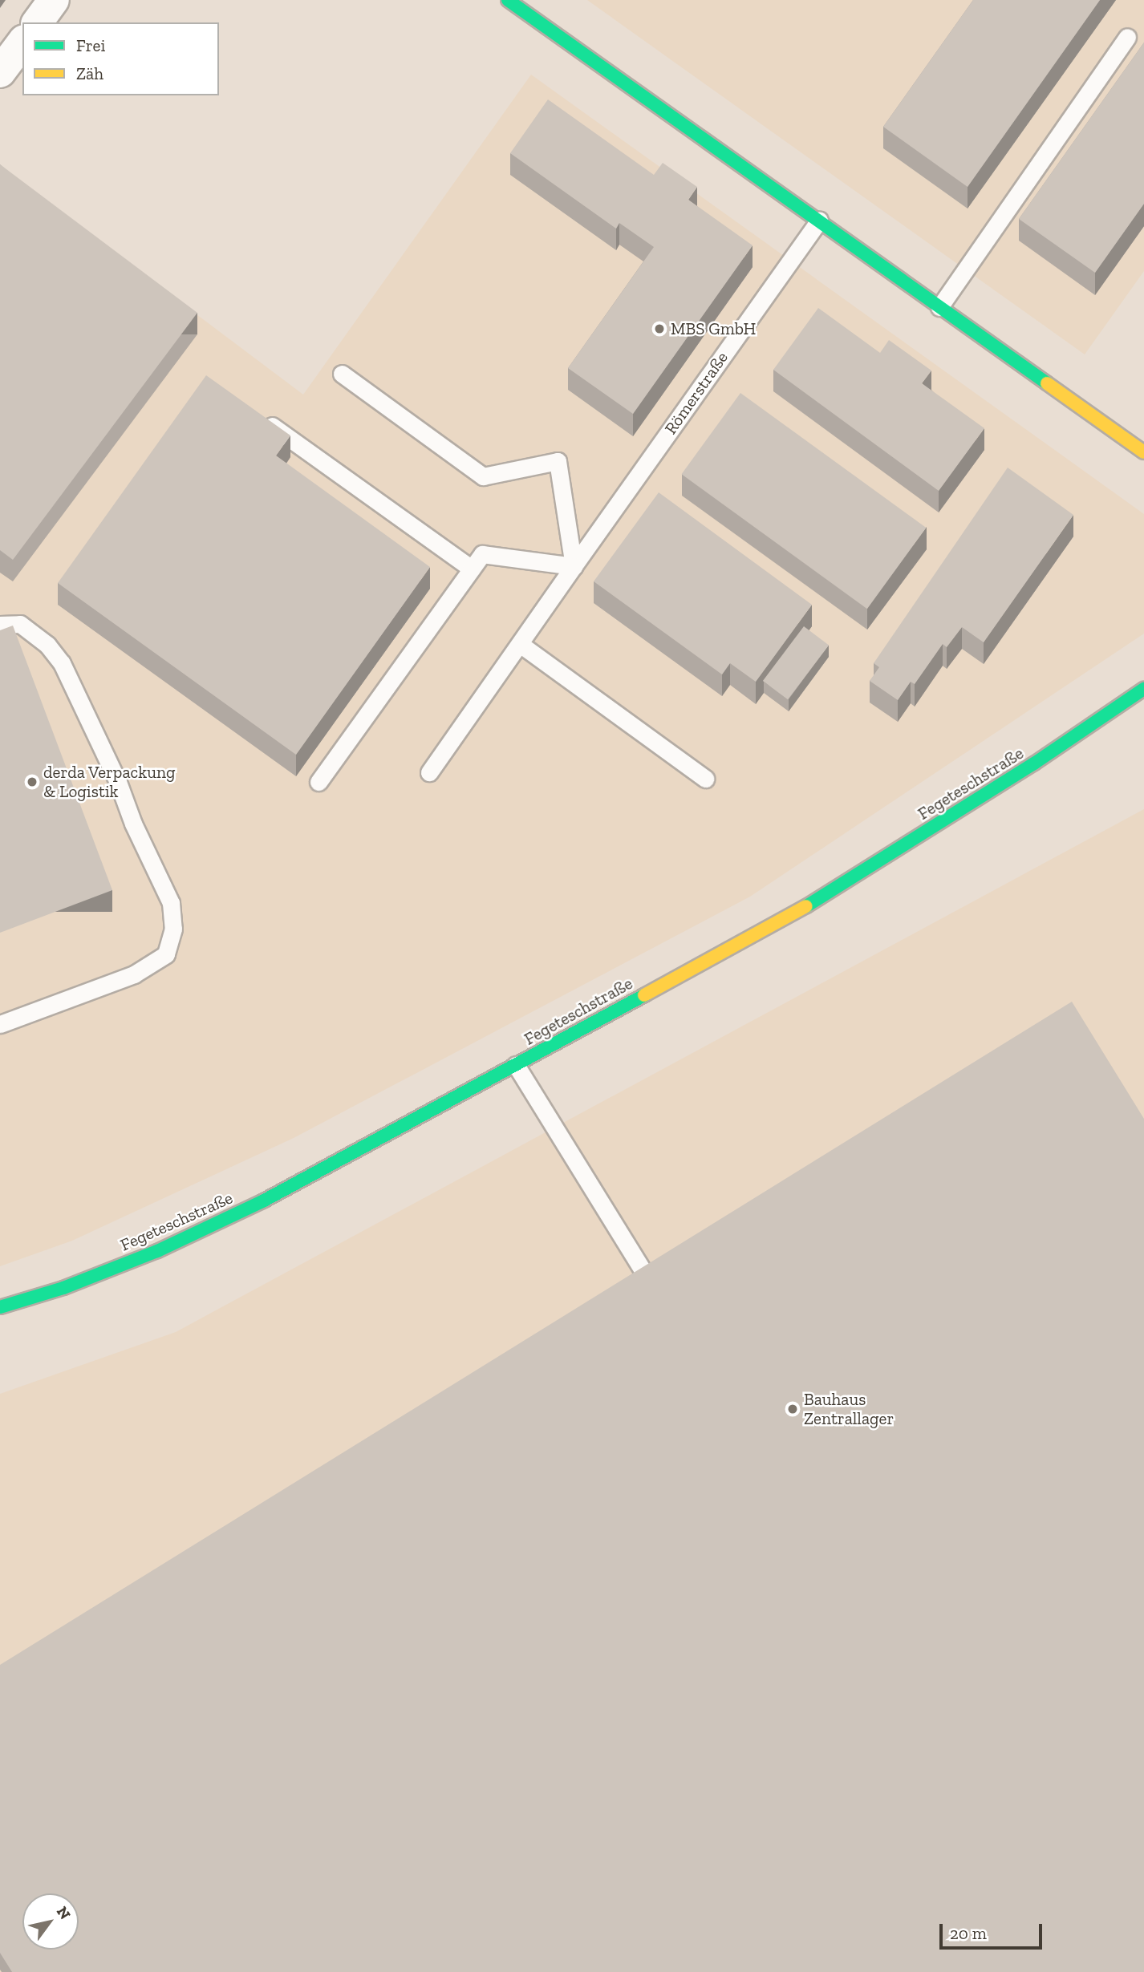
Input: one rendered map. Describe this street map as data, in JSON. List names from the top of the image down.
{
  "streets": {
    "main road": ["Fegeteschstraße"],
    "lane": ["Römerstraße"]
  },
  "places": ["MBS GmbH", "derda Verpackung & Logistik", "Bauhaus Zentrallager"],
  "legend": ["Frei", "Zäh"],
  "scale_bar": "20 m",
  "north": "top right"
}
